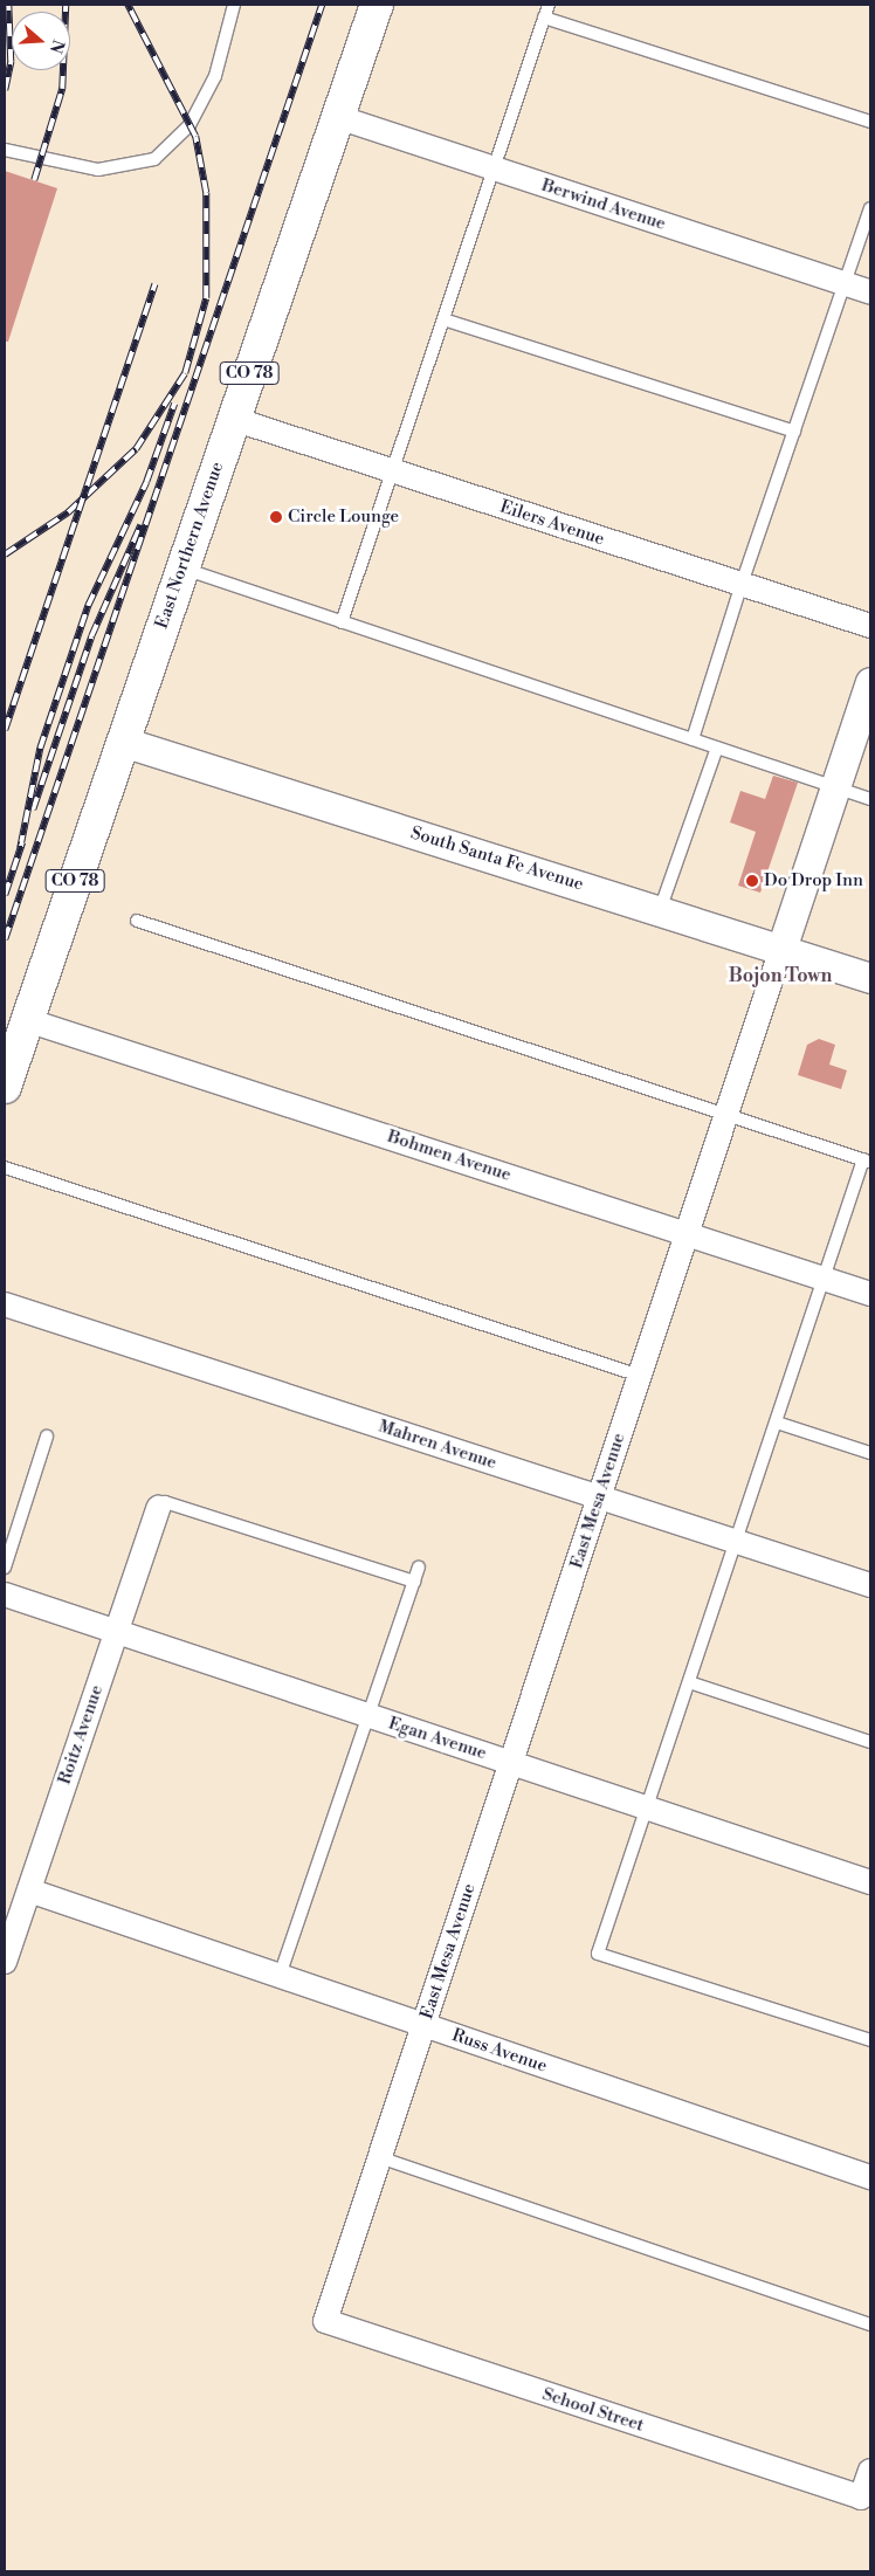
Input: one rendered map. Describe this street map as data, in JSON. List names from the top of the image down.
{
  "streets": {
    "main road": ["CO 78", "East Northern Avenue"],
    "street": [
      "Berwind Avenue",
      "Eilers Avenue",
      "South Santa Fe Avenue",
      "Bohmen Avenue",
      "Mahren Avenue",
      "East Mesa Avenue",
      "Roitz Avenue",
      "Egan Avenue",
      "Russ Avenue",
      "School Street"
    ]
  },
  "crossings": [
    ["Berwind Avenue", "East Northern Avenue"],
    ["Eilers Avenue", "East Northern Avenue"],
    ["East Northern Avenue", "South Santa Fe Avenue"],
    ["East Northern Avenue", "Bohmen Avenue"],
    ["South Santa Fe Avenue", "East Mesa Avenue"],
    ["Bohmen Avenue", "East Mesa Avenue"],
    ["Mahren Avenue", "East Mesa Avenue"],
    ["East Mesa Avenue", "Egan Avenue"],
    ["East Mesa Avenue", "Russ Avenue"],
    ["East Mesa Avenue", "School Street"],
    ["Roitz Avenue", "Egan Avenue"],
    ["Roitz Avenue", "Russ Avenue"]
  ],
  "districts": ["Bojon Town"],
  "places": ["Circle Lounge", "Do Drop Inn"],
  "north": "right"
}
